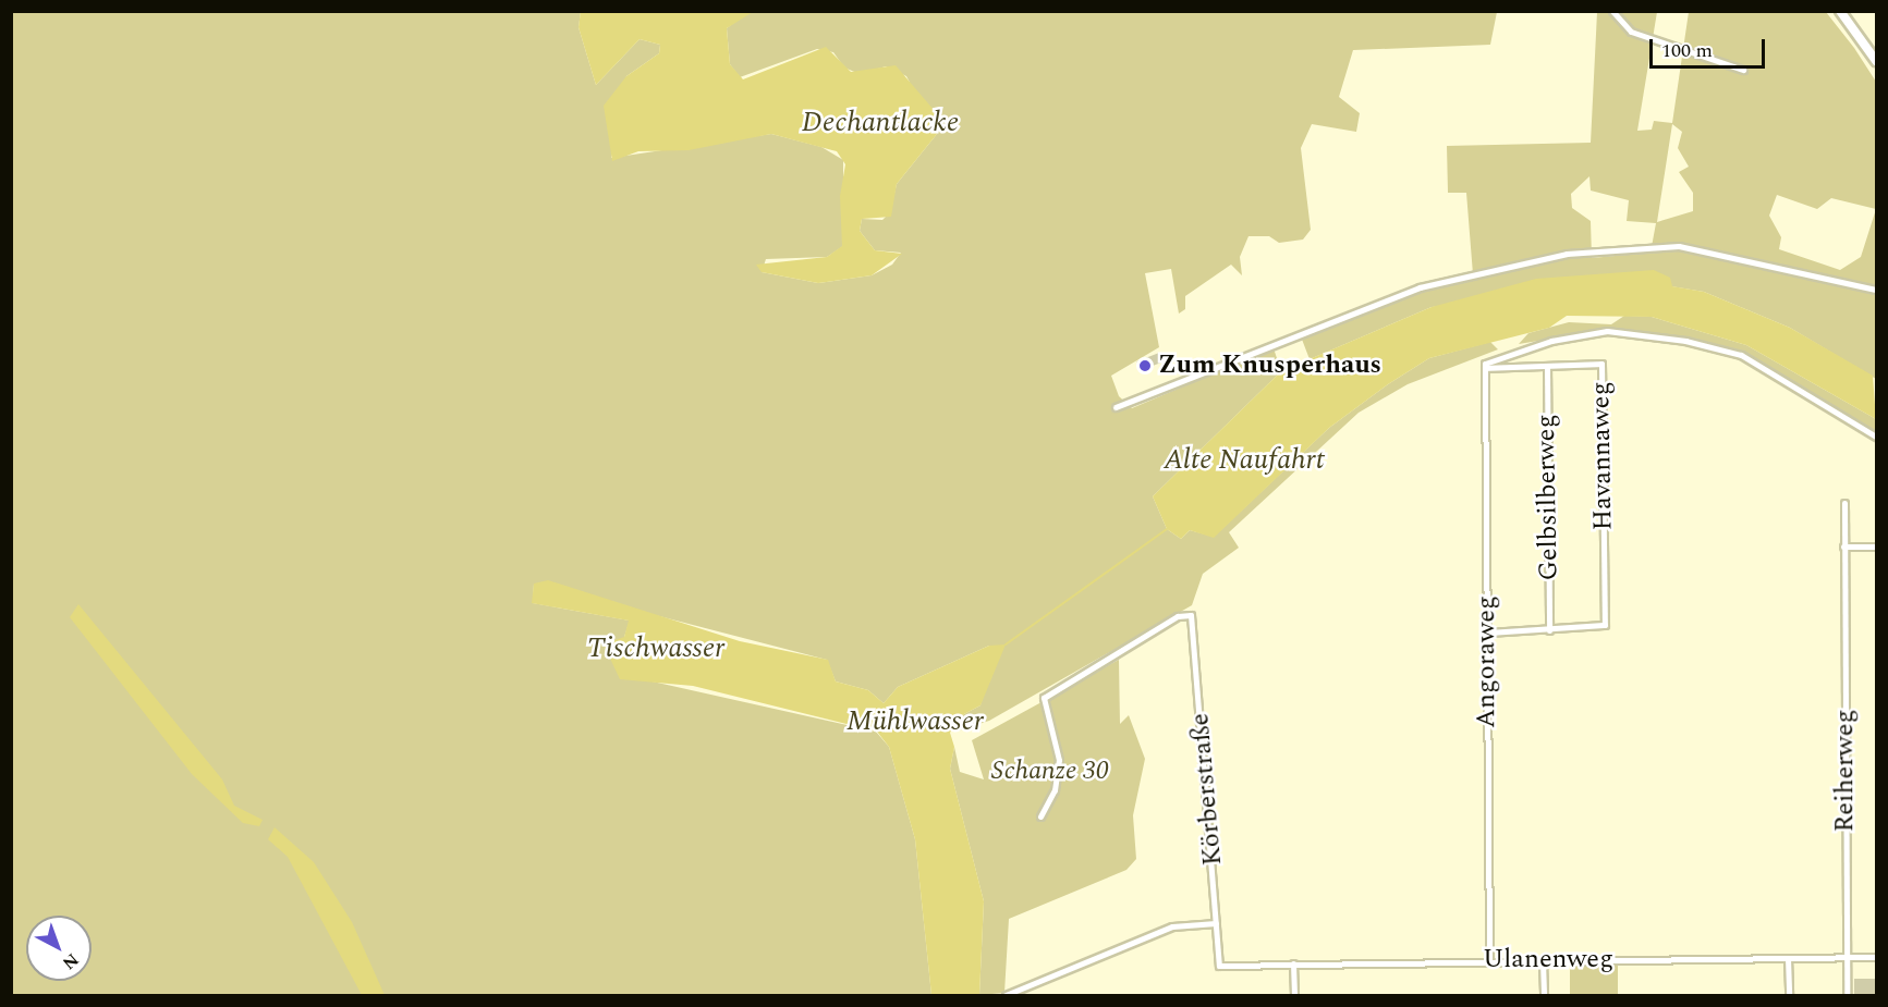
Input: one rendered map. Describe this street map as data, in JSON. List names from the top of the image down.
{
  "streets": {
    "street": [
      "Havannaweg",
      "Gelbsilberweg",
      "Angoraweg",
      "Reiherweg",
      "Körberstraße",
      "Ulanenweg"
    ]
  },
  "crossings": [
    ["Havannaweg", "Gelbsilberweg"],
    ["Havannaweg", "Angoraweg"],
    ["Angoraweg", "Ulanenweg"],
    ["Reiherweg", "Ulanenweg"],
    ["Körberstraße", "Ulanenweg"]
  ],
  "water": [
    "Dechantlacke",
    "Alte Naufahrt",
    "Tischwasser",
    "Mühlwasser"
  ],
  "parks": ["Schanze 30"],
  "places": ["Zum Knusperhaus"],
  "scale_bar": "100 m",
  "north": "bottom right"
}
